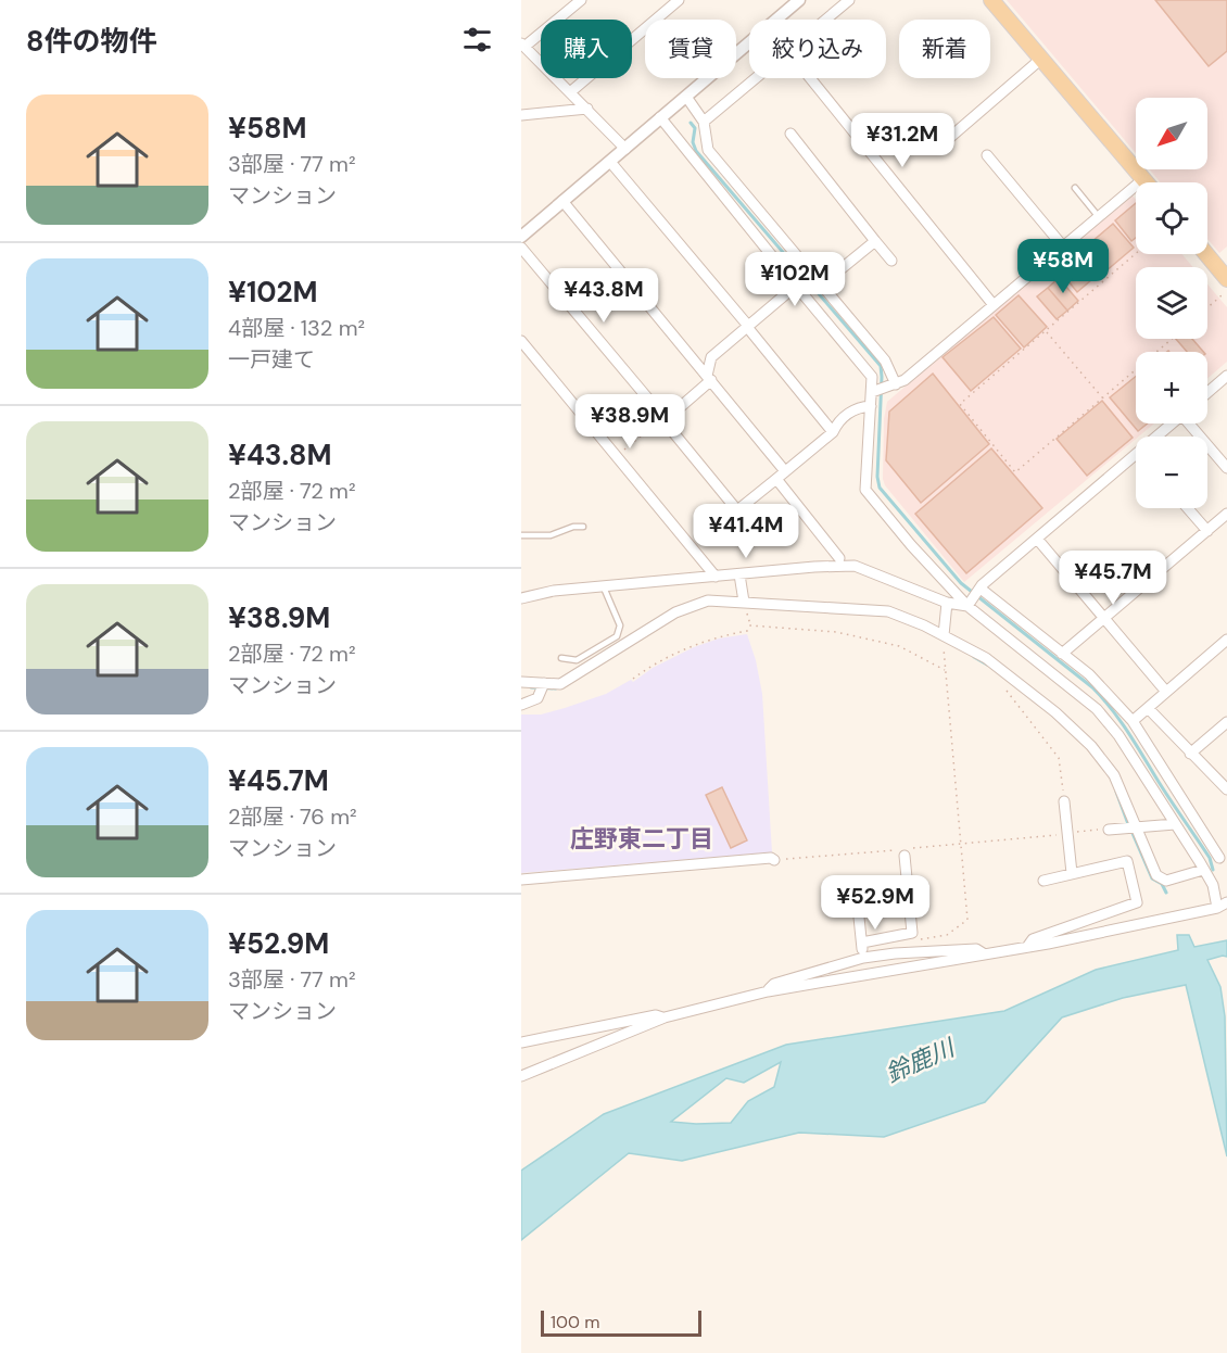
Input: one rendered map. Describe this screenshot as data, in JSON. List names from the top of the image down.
{
  "districts": ["庄野東二丁目"],
  "water": ["鈴鹿川"],
  "scale_bar": "100 m",
  "north": "bottom left",
  "page": {
    "heading": "8件の物件",
    "chip": [
      "購入",
      "賃貸",
      "絞り込み",
      "新着"
    ],
    "list": [
      {
        "name": "¥58M",
        "note": "3部屋 · 77 m² · マンション"
      },
      {
        "name": "¥102M",
        "note": "4部屋 · 132 m² · 一戸建て"
      },
      {
        "name": "¥43.8M",
        "note": "2部屋 · 72 m² · マンション"
      },
      {
        "name": "¥38.9M",
        "note": "2部屋 · 72 m² · マンション"
      },
      {
        "name": "¥45.7M",
        "note": "2部屋 · 76 m² · マンション"
      },
      {
        "name": "¥52.9M",
        "note": "3部屋 · 77 m² · マンション"
      }
    ],
    "map_buttons": ["+", "−"],
    "price": [
      "¥31.2M",
      "¥58M",
      "¥102M",
      "¥43.8M",
      "¥38.9M",
      "¥41.4M",
      "¥45.7M",
      "¥52.9M"
    ],
    "scale": "100 m"
  }
}
